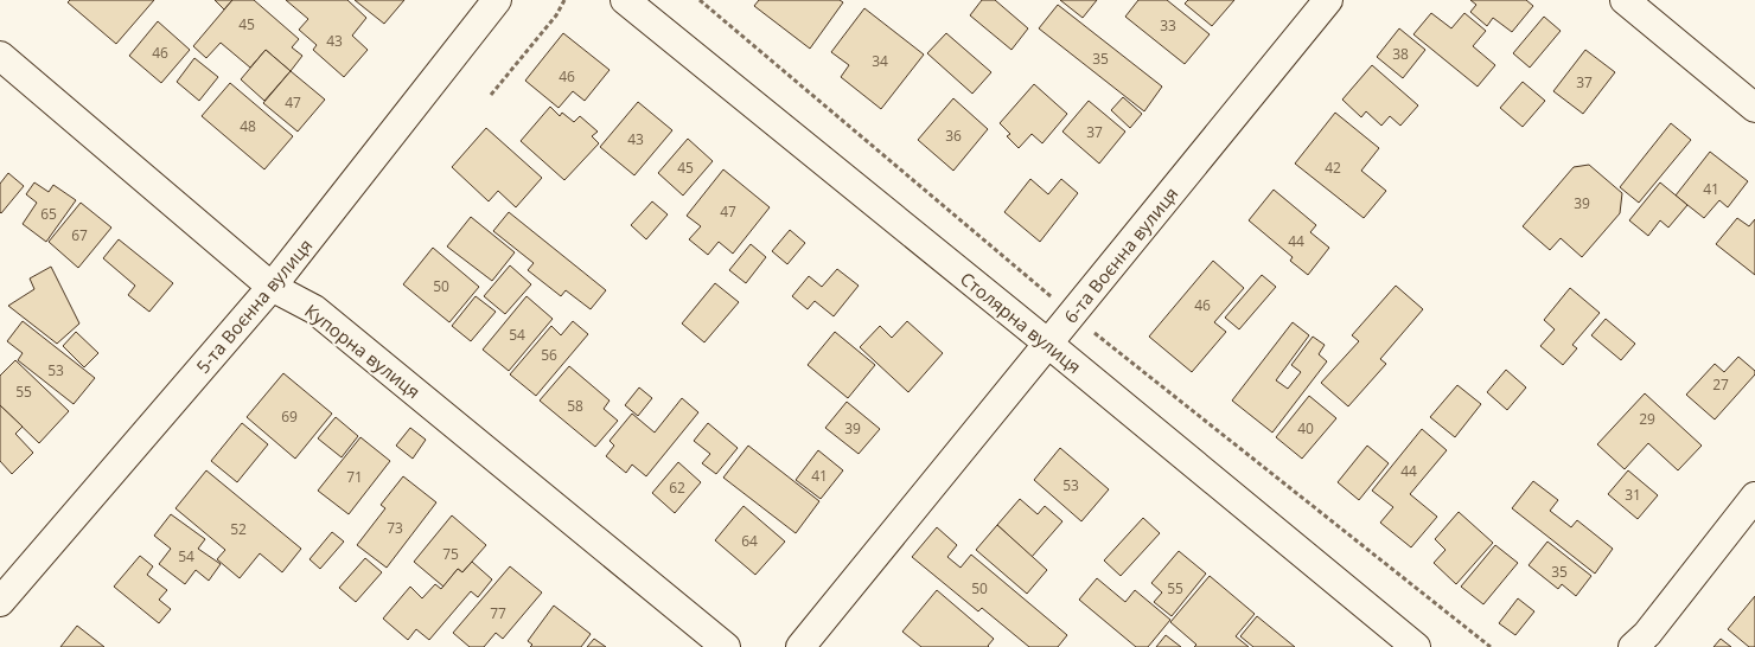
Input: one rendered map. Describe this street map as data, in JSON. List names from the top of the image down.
{
  "streets": {
    "street": [
      "6-та Воєнна вулиця",
      "5-та Воєнна вулиця",
      "Столярна вулиця",
      "Купорна вулиця"
    ]
  },
  "crossings": [
    ["6-та Воєнна вулиця", "Столярна вулиця"],
    ["5-та Воєнна вулиця", "Купорна вулиця"]
  ],
  "house_numbers": [
    "45",
    "33",
    "43",
    "46",
    "38",
    "35",
    "34",
    "46",
    "37",
    "47",
    "48",
    "37",
    "36",
    "43",
    "45",
    "42",
    "41",
    "39",
    "47",
    "65",
    "67",
    "44",
    "50",
    "46",
    "54",
    "56",
    "53",
    "27",
    "55",
    "58",
    "69",
    "29",
    "39",
    "40",
    "44",
    "41",
    "71",
    "53",
    "62",
    "31",
    "73",
    "52",
    "64",
    "75",
    "54",
    "35",
    "50",
    "55",
    "77"
  ]
}
